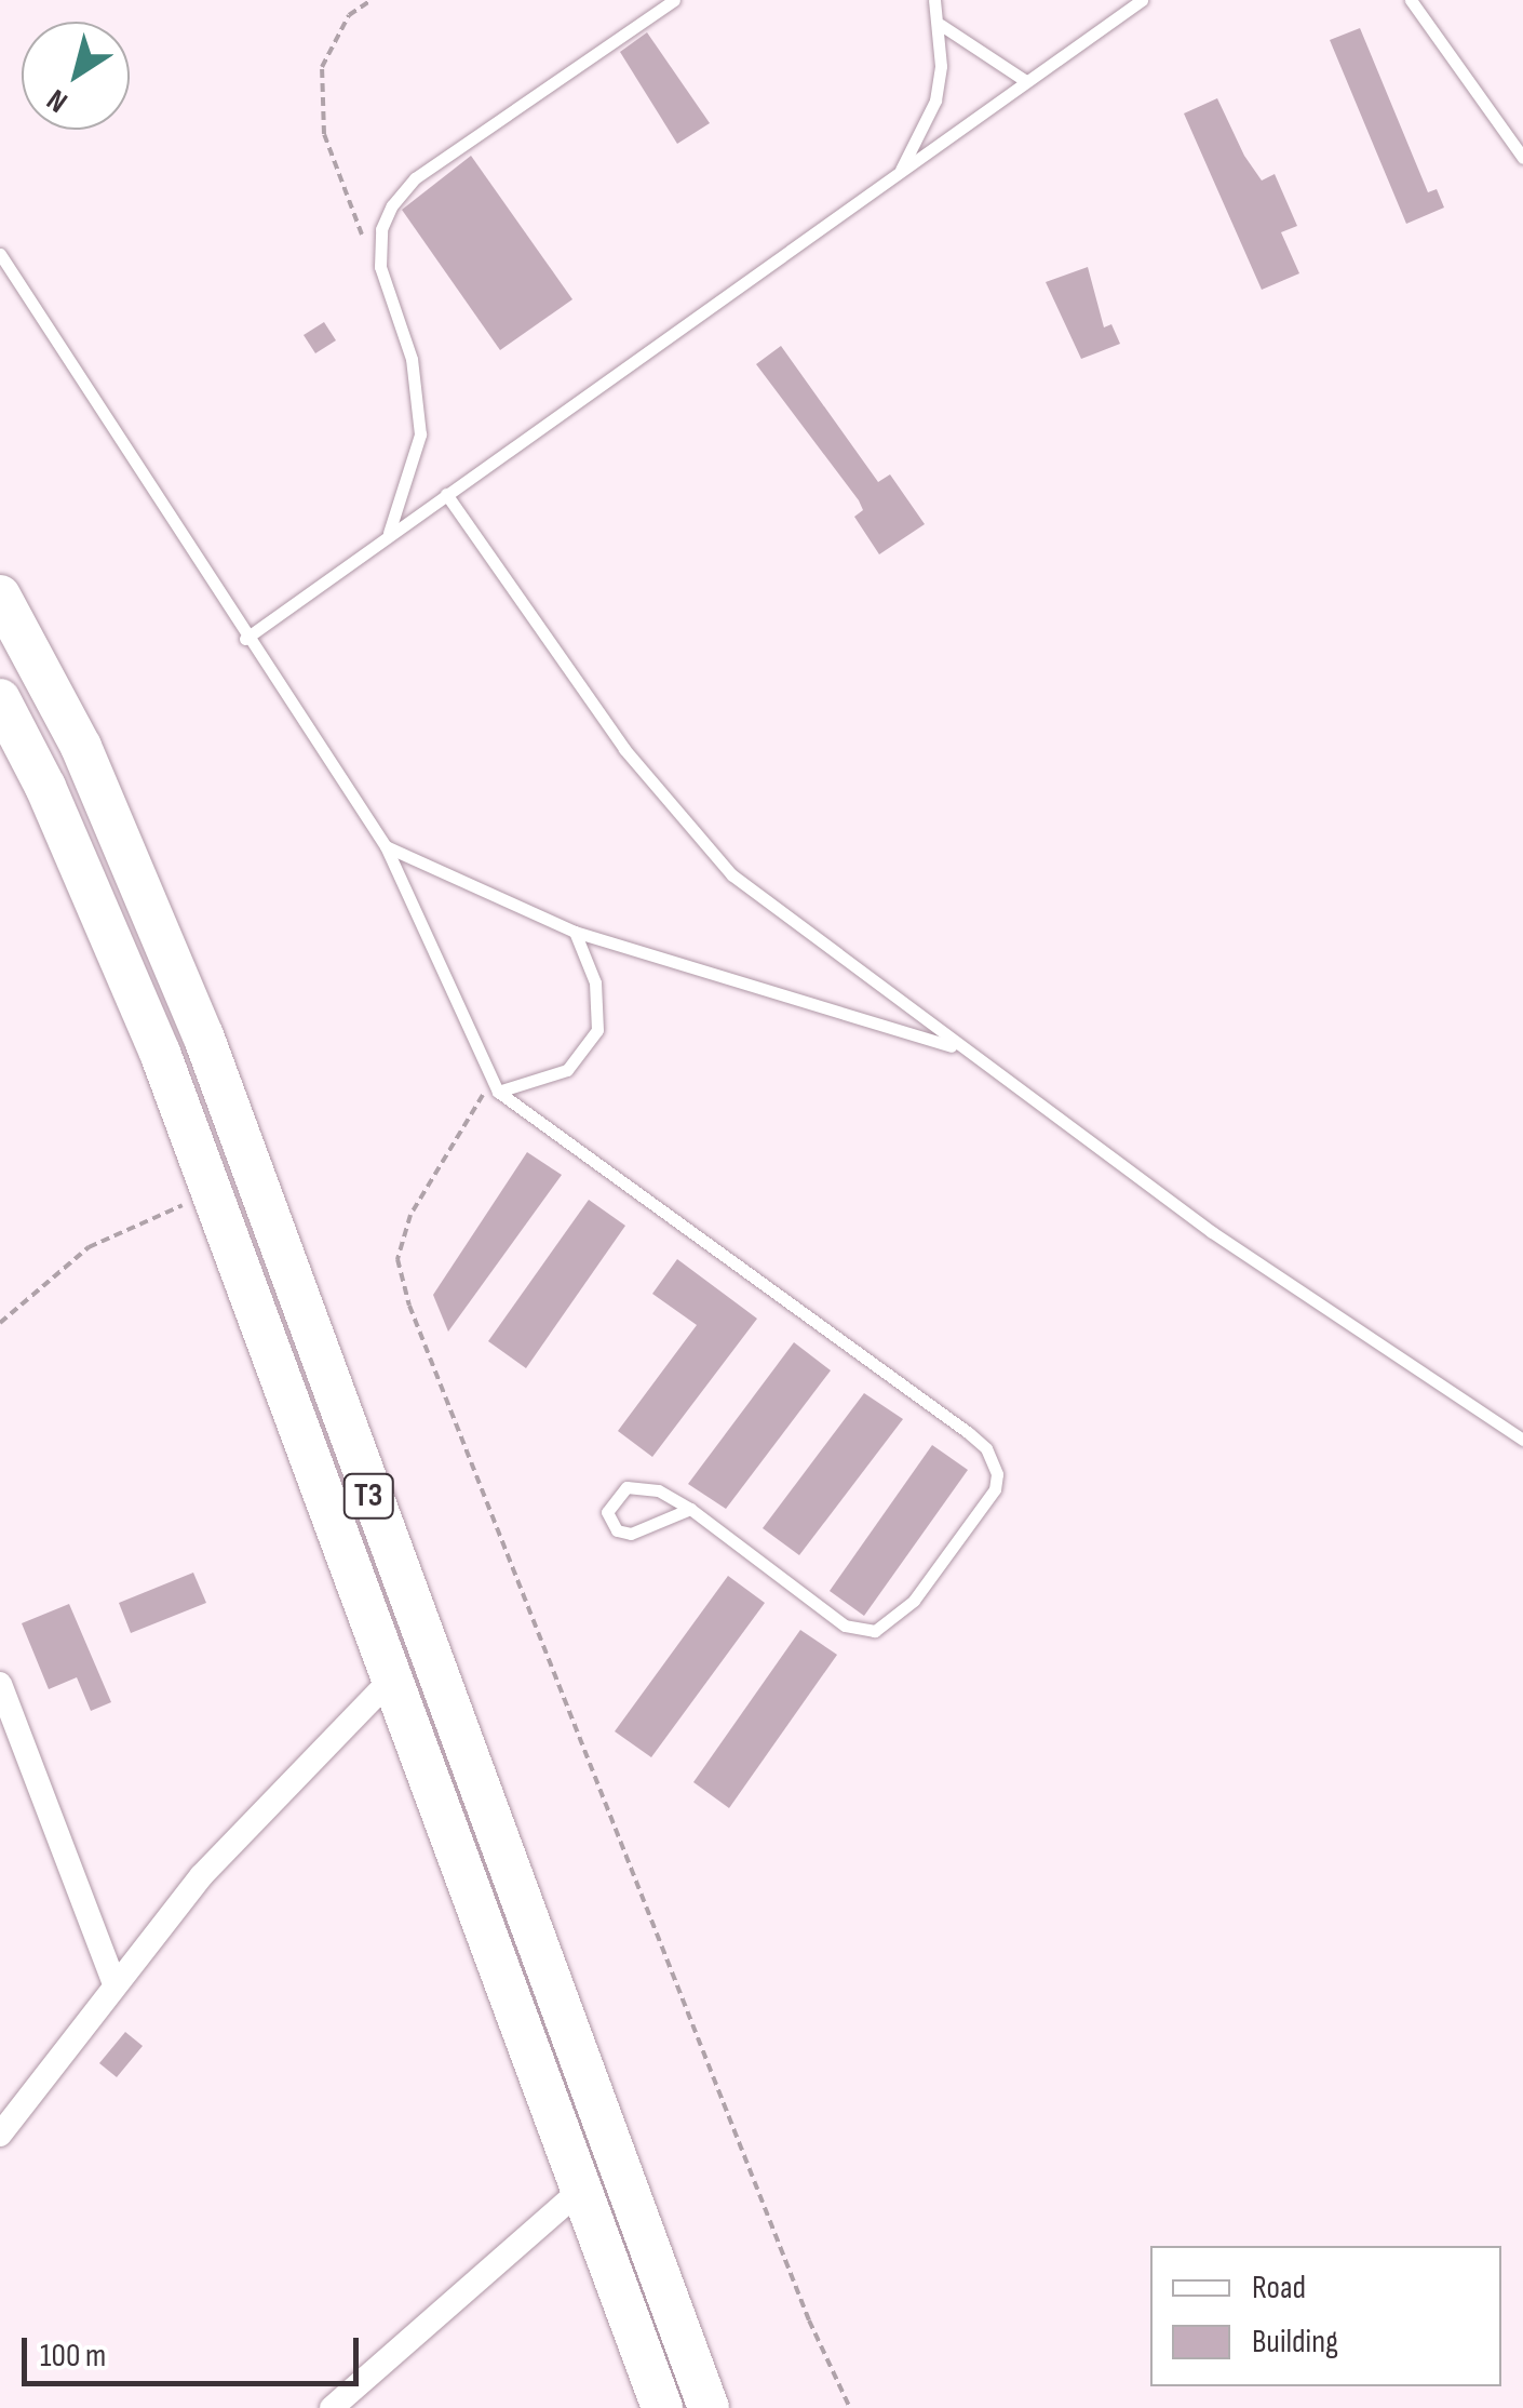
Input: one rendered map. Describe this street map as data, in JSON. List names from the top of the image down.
{
  "streets": {
    "highway": ["T3"]
  },
  "legend": ["Road", "Building"],
  "scale_bar": "100 m",
  "north": "bottom left"
}
